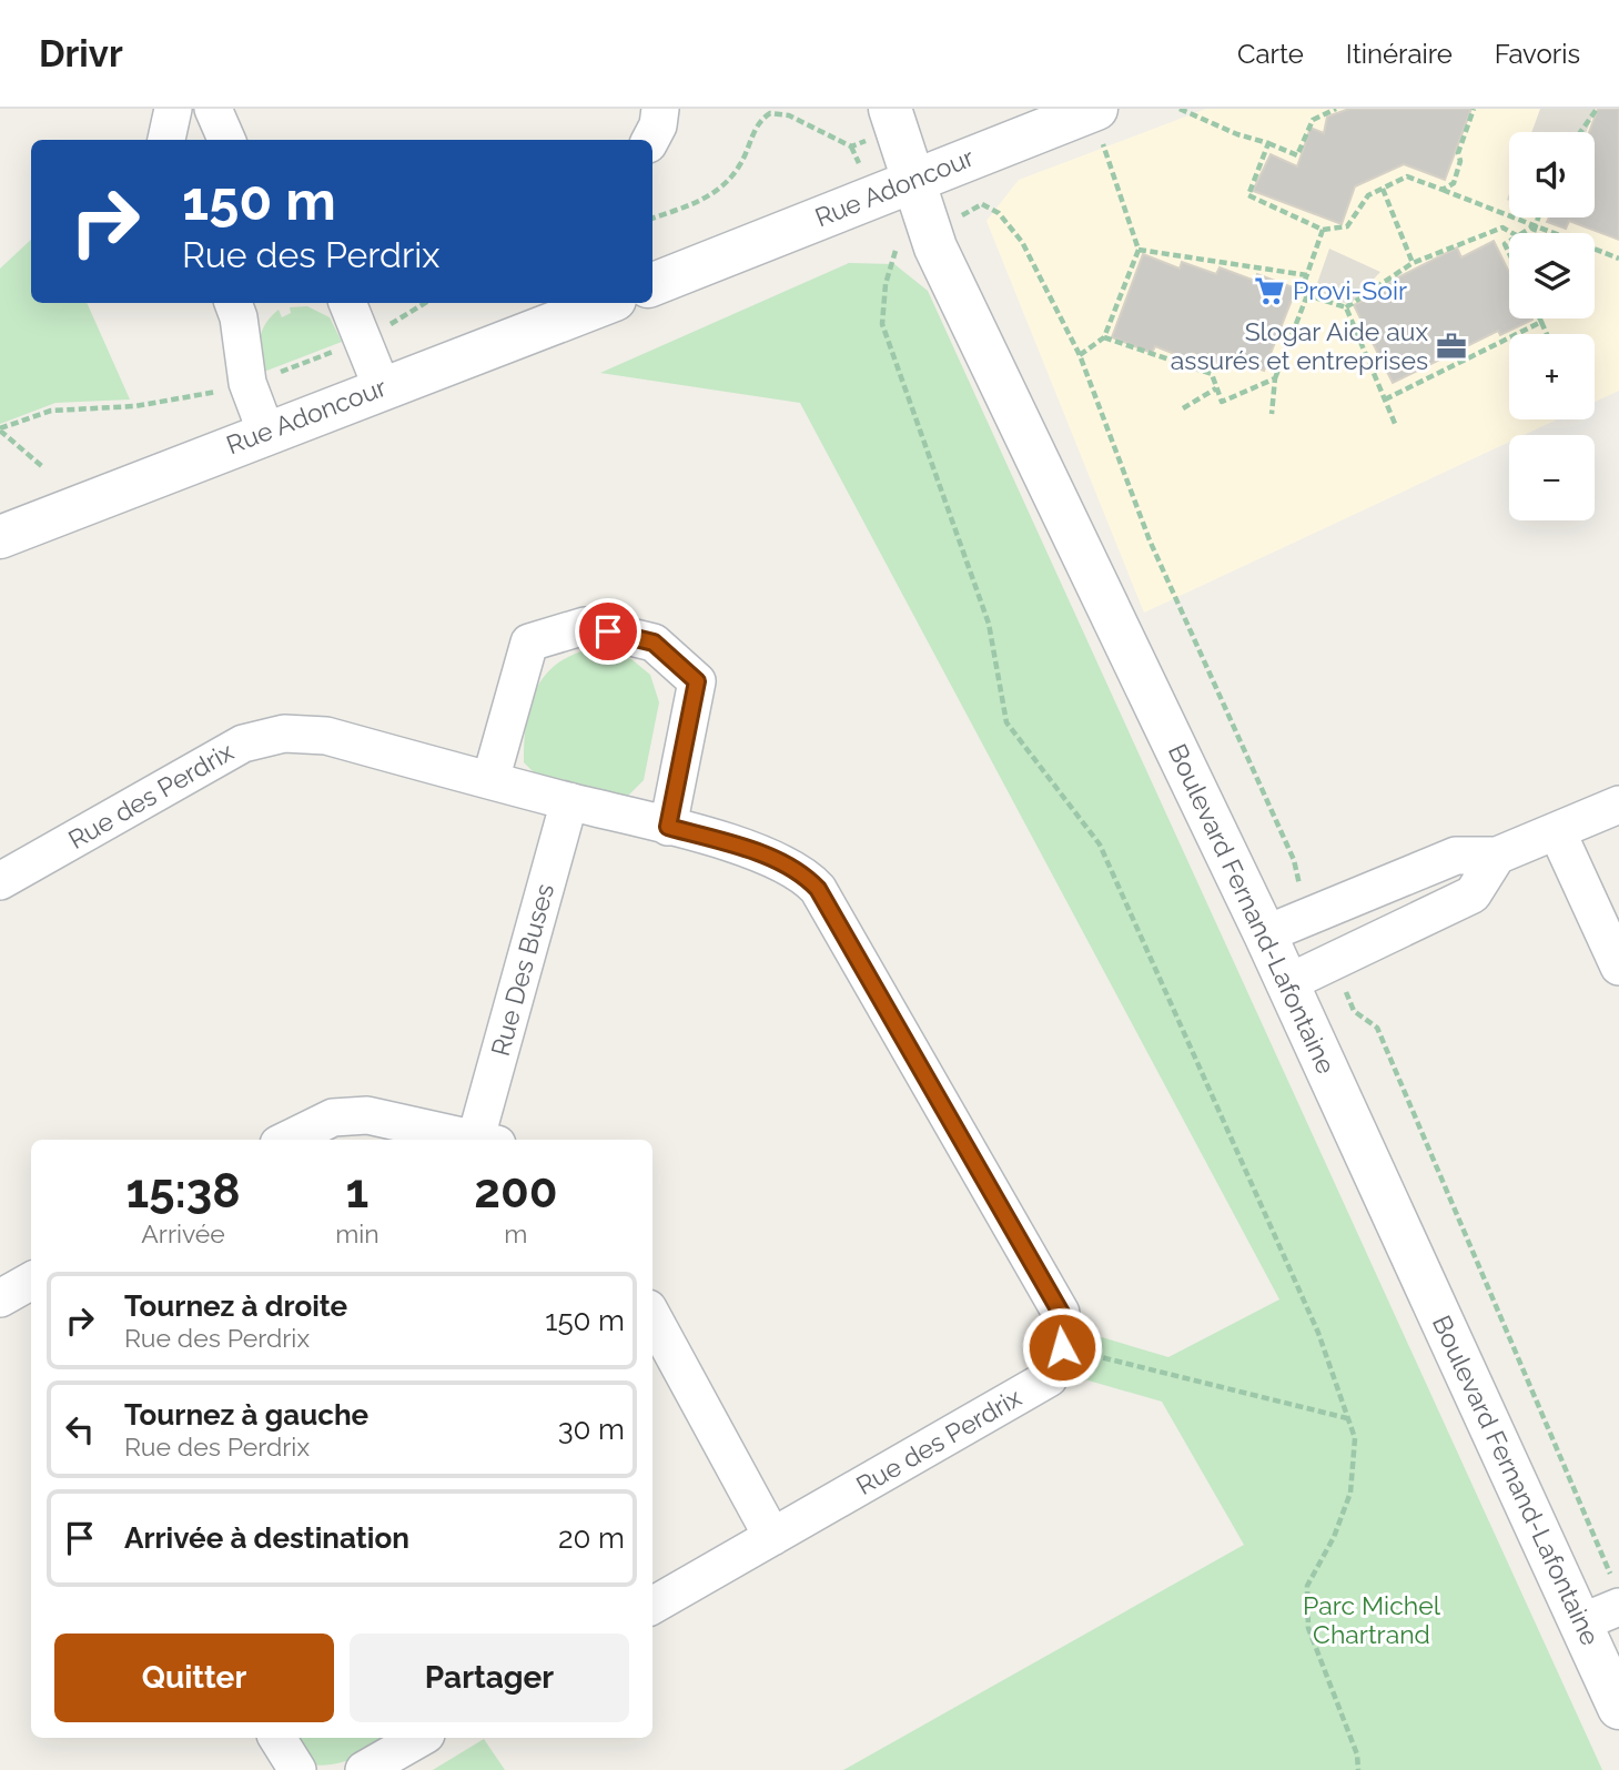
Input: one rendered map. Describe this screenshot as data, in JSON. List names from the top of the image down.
{
  "streets": {
    "street": [
      "Rue Adoncour",
      "Rue des Perdrix",
      "Boulevard Fernand-Lafontaine",
      "Rue Des Buses"
    ]
  },
  "crossings": [
    ["Rue Adoncour", "Boulevard Fernand-Lafontaine"],
    ["Rue des Perdrix", "Rue Des Buses"]
  ],
  "parks": ["Parc Michel Chartrand"],
  "places": {
    "supermarket": ["Provi-Soir"],
    "office": ["Slogar Aide aux assurés et entreprises"]
  },
  "page": {
    "header": "Drivr",
    "nav": ["Carte", "Itinéraire", "Favoris"],
    "map_buttons": ["+", "−"],
    "turn": ["150 m", "Rue des Perdrix"],
    "eta": [
      "15:38",
      "Arrivée",
      "1",
      "min",
      "200",
      "m"
    ],
    "list": [
      {
        "name": "Tournez à droite",
        "note": "Rue des Perdrix",
        "value": "150 m"
      },
      {
        "name": "Tournez à gauche",
        "note": "Rue des Perdrix",
        "value": "30 m"
      },
      {
        "name": "Arrivée à destination",
        "value": "20 m"
      }
    ],
    "buttons": ["Quitter", "Partager"]
  }
}
